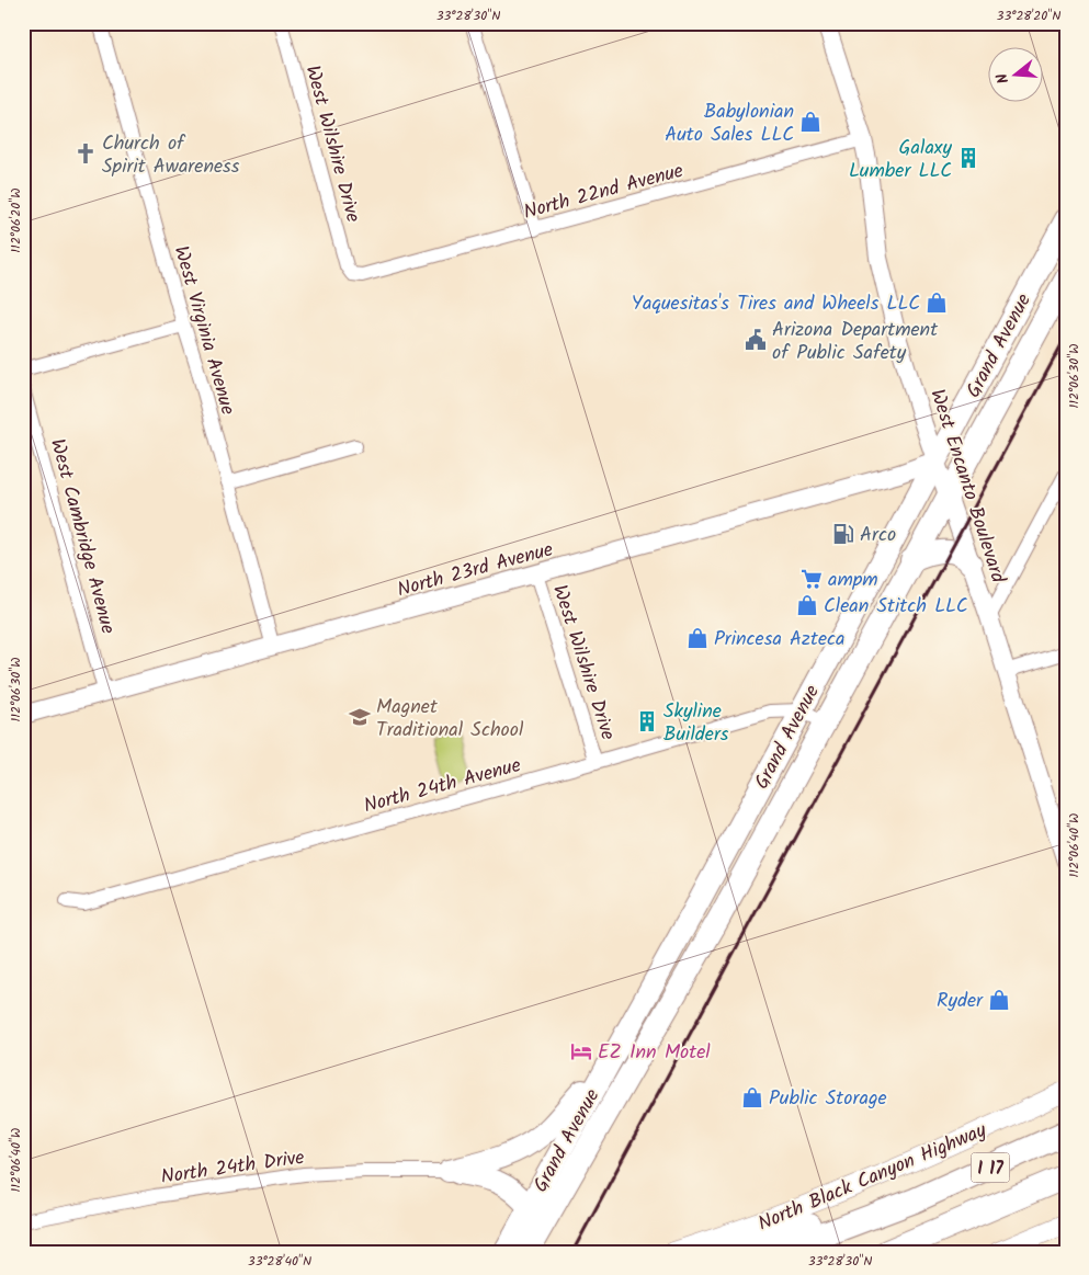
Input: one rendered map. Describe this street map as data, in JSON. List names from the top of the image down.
{
  "streets": {
    "highway": ["I 17"],
    "main road": ["Grand Avenue", "North Black Canyon Highway"],
    "street": [
      "West Wilshire Drive",
      "North 22nd Avenue",
      "West Virginia Avenue",
      "West Encanto Boulevard",
      "West Cambridge Avenue",
      "North 23rd Avenue",
      "North 24th Avenue",
      "North 24th Drive"
    ]
  },
  "crossings": [
    ["West Wilshire Drive", "North 22nd Avenue"],
    ["West Wilshire Drive", "North 23rd Avenue"],
    ["West Wilshire Drive", "North 24th Avenue"],
    ["North 22nd Avenue", "West Encanto Boulevard"],
    ["West Virginia Avenue", "North 23rd Avenue"],
    ["Grand Avenue", "West Encanto Boulevard"],
    ["Grand Avenue", "North 23rd Avenue"],
    ["Grand Avenue", "North 24th Avenue"],
    ["West Encanto Boulevard", "North 23rd Avenue"],
    ["West Cambridge Avenue", "North 23rd Avenue"]
  ],
  "places": {
    "shop": [
      "Babylonian Auto Sales LLC",
      "Yaquesitas's Tires and Wheels LLC",
      "Clean Stitch LLC",
      "Princesa Azteca",
      "Ryder",
      "Public Storage"
    ],
    "church": ["Church of Spirit Awareness"],
    "building": ["Galaxy Lumber LLC", "Skyline Builders"],
    "public building": ["Arizona Department of Public Safety"],
    "fuel station": ["Arco"],
    "supermarket": ["ampm"],
    "school or university": ["Magnet Traditional School"],
    "hotel": ["EZ Inn Motel"]
  },
  "north": "left",
  "coordinates": [
    "33°28'30\"N",
    "33°28'20\"N",
    "112°06'20\"W",
    "112°06'30\"W",
    "112°06'40\"W",
    "33°28'40\"N"
  ]
}
